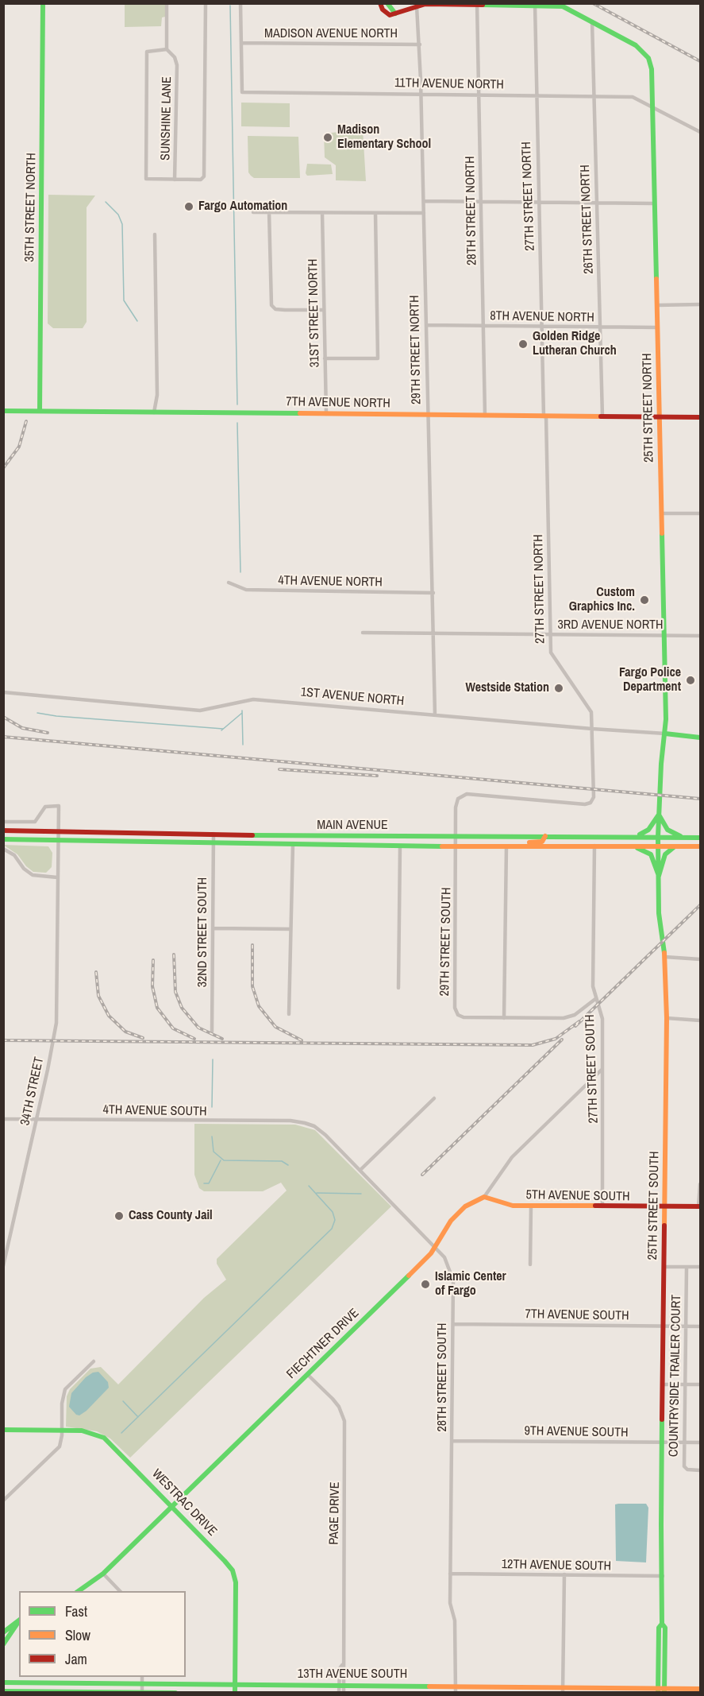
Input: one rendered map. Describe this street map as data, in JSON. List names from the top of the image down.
{
  "streets": {
    "main road": [
      "35TH STREET NORTH",
      "7TH AVENUE NORTH",
      "25TH STREET NORTH",
      "1ST AVENUE NORTH",
      "MAIN AVENUE",
      "5TH AVENUE SOUTH",
      "25TH STREET SOUTH",
      "FIECHTNER DRIVE",
      "WESTRAC DRIVE",
      "13TH AVENUE SOUTH"
    ],
    "street": [
      "MADISON AVENUE NORTH",
      "11TH AVENUE NORTH",
      "SUNSHINE LANE",
      "27TH STREET NORTH",
      "28TH STREET NORTH",
      "26TH STREET NORTH",
      "31ST STREET NORTH",
      "8TH AVENUE NORTH",
      "29TH STREET NORTH",
      "4TH AVENUE NORTH",
      "3RD AVENUE NORTH",
      "32ND STREET SOUTH",
      "29TH STREET SOUTH",
      "27TH STREET SOUTH",
      "34TH STREET",
      "4TH AVENUE SOUTH",
      "7TH AVENUE SOUTH",
      "COUNTRYSIDE TRAILER COURT",
      "28TH STREET SOUTH",
      "9TH AVENUE SOUTH",
      "PAGE DRIVE",
      "12TH AVENUE SOUTH"
    ]
  },
  "crossings": [
    ["MADISON AVENUE NORTH", "11TH AVENUE NORTH"],
    ["MADISON AVENUE NORTH", "29TH STREET NORTH"],
    ["11TH AVENUE NORTH", "27TH STREET NORTH"],
    ["11TH AVENUE NORTH", "28TH STREET NORTH"],
    ["11TH AVENUE NORTH", "26TH STREET NORTH"],
    ["11TH AVENUE NORTH", "29TH STREET NORTH"],
    ["11TH AVENUE NORTH", "25TH STREET NORTH"],
    ["27TH STREET NORTH", "8TH AVENUE NORTH"],
    ["27TH STREET NORTH", "7TH AVENUE NORTH"],
    ["27TH STREET NORTH", "25TH STREET NORTH"],
    ["27TH STREET NORTH", "3RD AVENUE NORTH"],
    ["27TH STREET NORTH", "1ST AVENUE NORTH"],
    ["27TH STREET NORTH", "MAIN AVENUE"],
    ["27TH STREET NORTH", "29TH STREET SOUTH"],
    ["35TH STREET NORTH", "7TH AVENUE NORTH"],
    ["28TH STREET NORTH", "8TH AVENUE NORTH"],
    ["28TH STREET NORTH", "7TH AVENUE NORTH"],
    ["28TH STREET NORTH", "25TH STREET NORTH"],
    ["26TH STREET NORTH", "8TH AVENUE NORTH"],
    ["26TH STREET NORTH", "7TH AVENUE NORTH"],
    ["26TH STREET NORTH", "25TH STREET NORTH"],
    ["31ST STREET NORTH", "7TH AVENUE NORTH"],
    ["8TH AVENUE NORTH", "29TH STREET NORTH"],
    ["8TH AVENUE NORTH", "25TH STREET NORTH"],
    ["29TH STREET NORTH", "7TH AVENUE NORTH"],
    ["29TH STREET NORTH", "25TH STREET NORTH"],
    ["29TH STREET NORTH", "4TH AVENUE NORTH"],
    ["29TH STREET NORTH", "3RD AVENUE NORTH"],
    ["29TH STREET NORTH", "1ST AVENUE NORTH"],
    ["7TH AVENUE NORTH", "25TH STREET NORTH"],
    ["25TH STREET NORTH", "3RD AVENUE NORTH"],
    ["25TH STREET NORTH", "1ST AVENUE NORTH"],
    ["25TH STREET NORTH", "25TH STREET SOUTH"],
    ["MAIN AVENUE", "32ND STREET SOUTH"],
    ["MAIN AVENUE", "29TH STREET SOUTH"],
    ["MAIN AVENUE", "27TH STREET SOUTH"],
    ["MAIN AVENUE", "34TH STREET"],
    ["MAIN AVENUE", "25TH STREET SOUTH"],
    ["29TH STREET SOUTH", "27TH STREET SOUTH"],
    ["27TH STREET SOUTH", "5TH AVENUE SOUTH"],
    ["34TH STREET", "4TH AVENUE SOUTH"],
    ["4TH AVENUE SOUTH", "28TH STREET SOUTH"],
    ["5TH AVENUE SOUTH", "25TH STREET SOUTH"],
    ["5TH AVENUE SOUTH", "FIECHTNER DRIVE"],
    ["25TH STREET SOUTH", "7TH AVENUE SOUTH"],
    ["25TH STREET SOUTH", "9TH AVENUE SOUTH"],
    ["25TH STREET SOUTH", "12TH AVENUE SOUTH"],
    ["25TH STREET SOUTH", "13TH AVENUE SOUTH"],
    ["7TH AVENUE SOUTH", "COUNTRYSIDE TRAILER COURT"],
    ["7TH AVENUE SOUTH", "28TH STREET SOUTH"],
    ["FIECHTNER DRIVE", "28TH STREET SOUTH"],
    ["FIECHTNER DRIVE", "WESTRAC DRIVE"],
    ["FIECHTNER DRIVE", "PAGE DRIVE"],
    ["COUNTRYSIDE TRAILER COURT", "9TH AVENUE SOUTH"],
    ["28TH STREET SOUTH", "9TH AVENUE SOUTH"],
    ["28TH STREET SOUTH", "12TH AVENUE SOUTH"],
    ["28TH STREET SOUTH", "13TH AVENUE SOUTH"],
    ["WESTRAC DRIVE", "13TH AVENUE SOUTH"],
    ["PAGE DRIVE", "13TH AVENUE SOUTH"]
  ],
  "places": [
    "Madison Elementary School",
    "Fargo Automation",
    "Golden Ridge Lutheran Church",
    "Custom Graphics Inc.",
    "Fargo Police Department",
    "Westside Station",
    "Cass County Jail",
    "Islamic Center of Fargo"
  ],
  "legend": ["Fast", "Slow", "Jam"]
}
